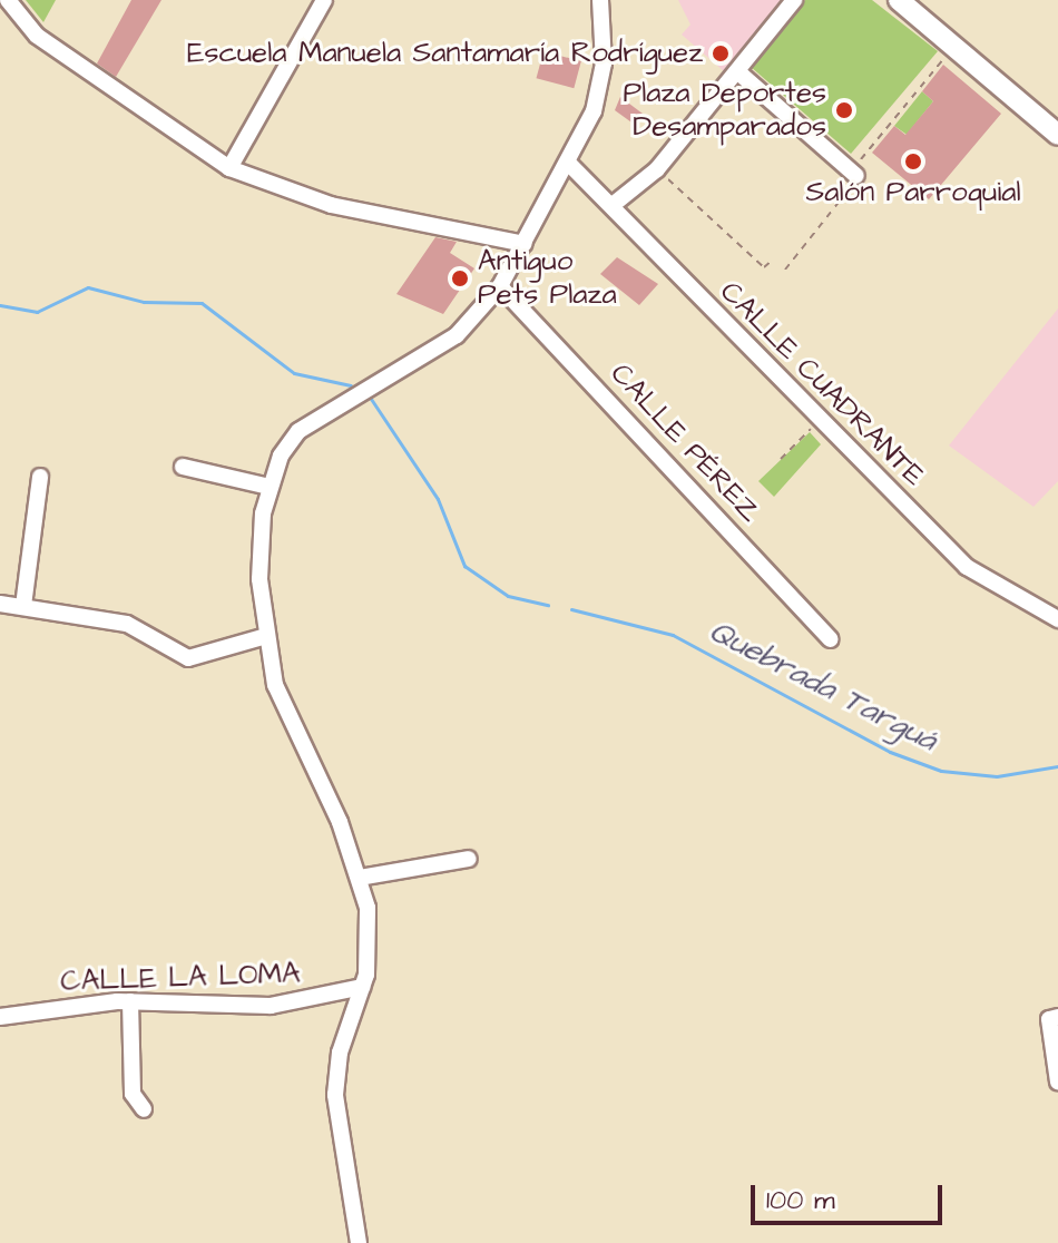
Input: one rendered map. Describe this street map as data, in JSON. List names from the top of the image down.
{
  "streets": {
    "street": ["CALLE CUADRANTE", "CALLE PÉREZ", "CALLE LA LOMA"]
  },
  "water": ["Quebrada Targuá"],
  "places": [
    "Escuela Manuela Santamaría Rodríguez",
    "Plaza Deportes Desamparados",
    "Salón Parroquial",
    "Antiguo Pets Plaza"
  ],
  "scale_bar": "100 m"
}
